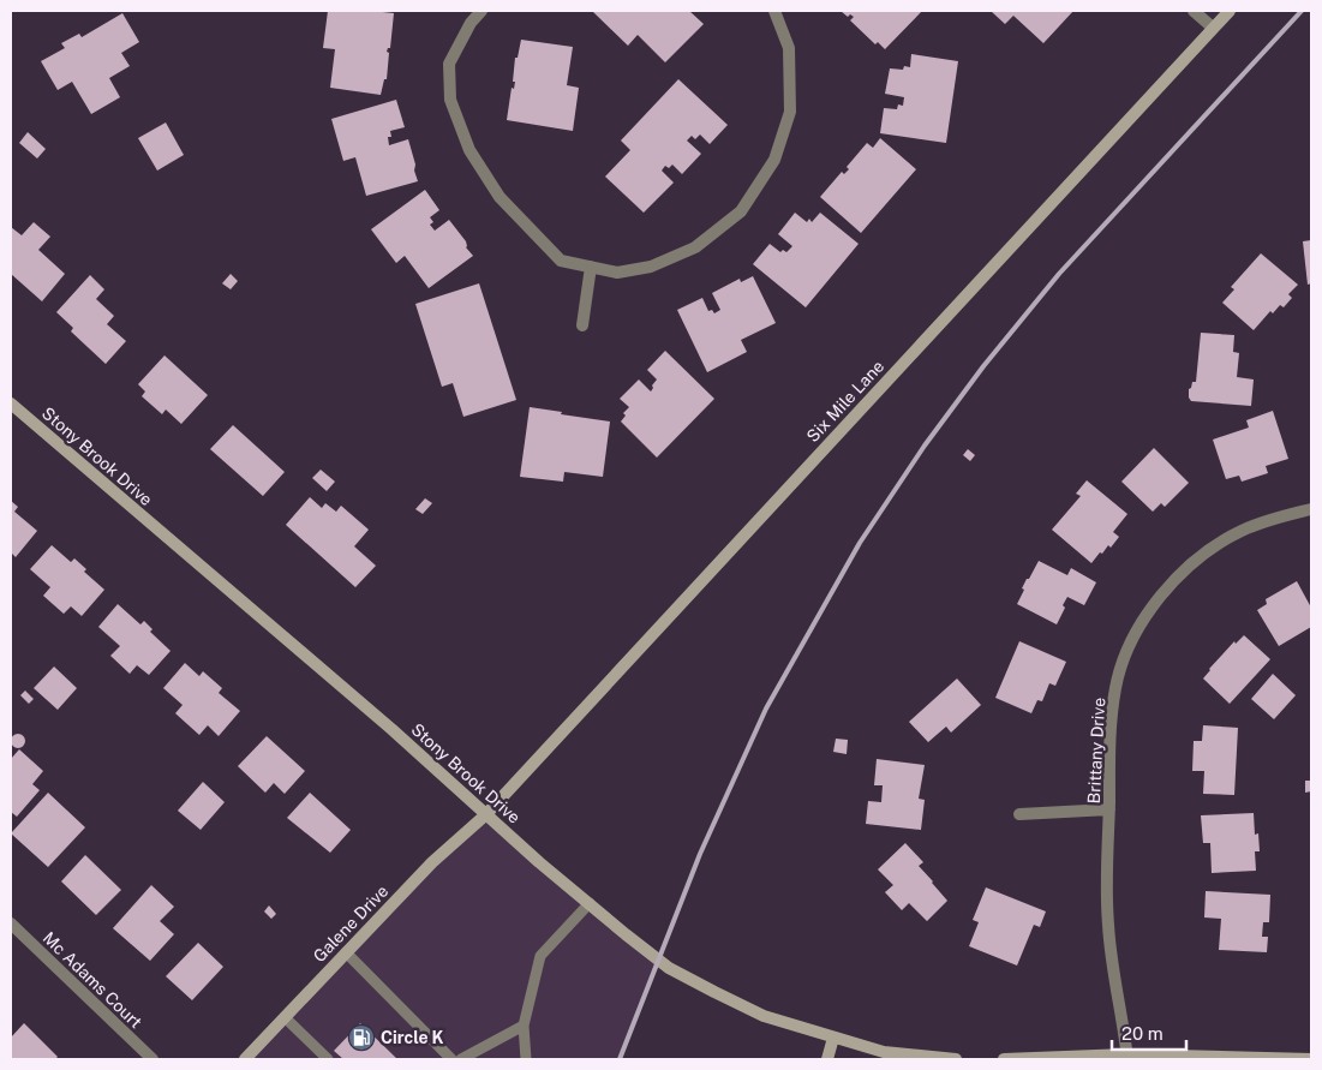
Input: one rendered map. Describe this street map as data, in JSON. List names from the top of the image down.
{
  "streets": {
    "street": [
      "Six Mile Lane",
      "Stony Brook Drive",
      "Brittany Drive",
      "Galene Drive",
      "Mc Adams Court"
    ]
  },
  "crossings": [
    ["Six Mile Lane", "Stony Brook Drive"],
    ["Six Mile Lane", "Galene Drive"],
    ["Stony Brook Drive", "Galene Drive"]
  ],
  "places": {
    "fuel station": ["Circle K"]
  },
  "scale_bar": "20 m"
}
